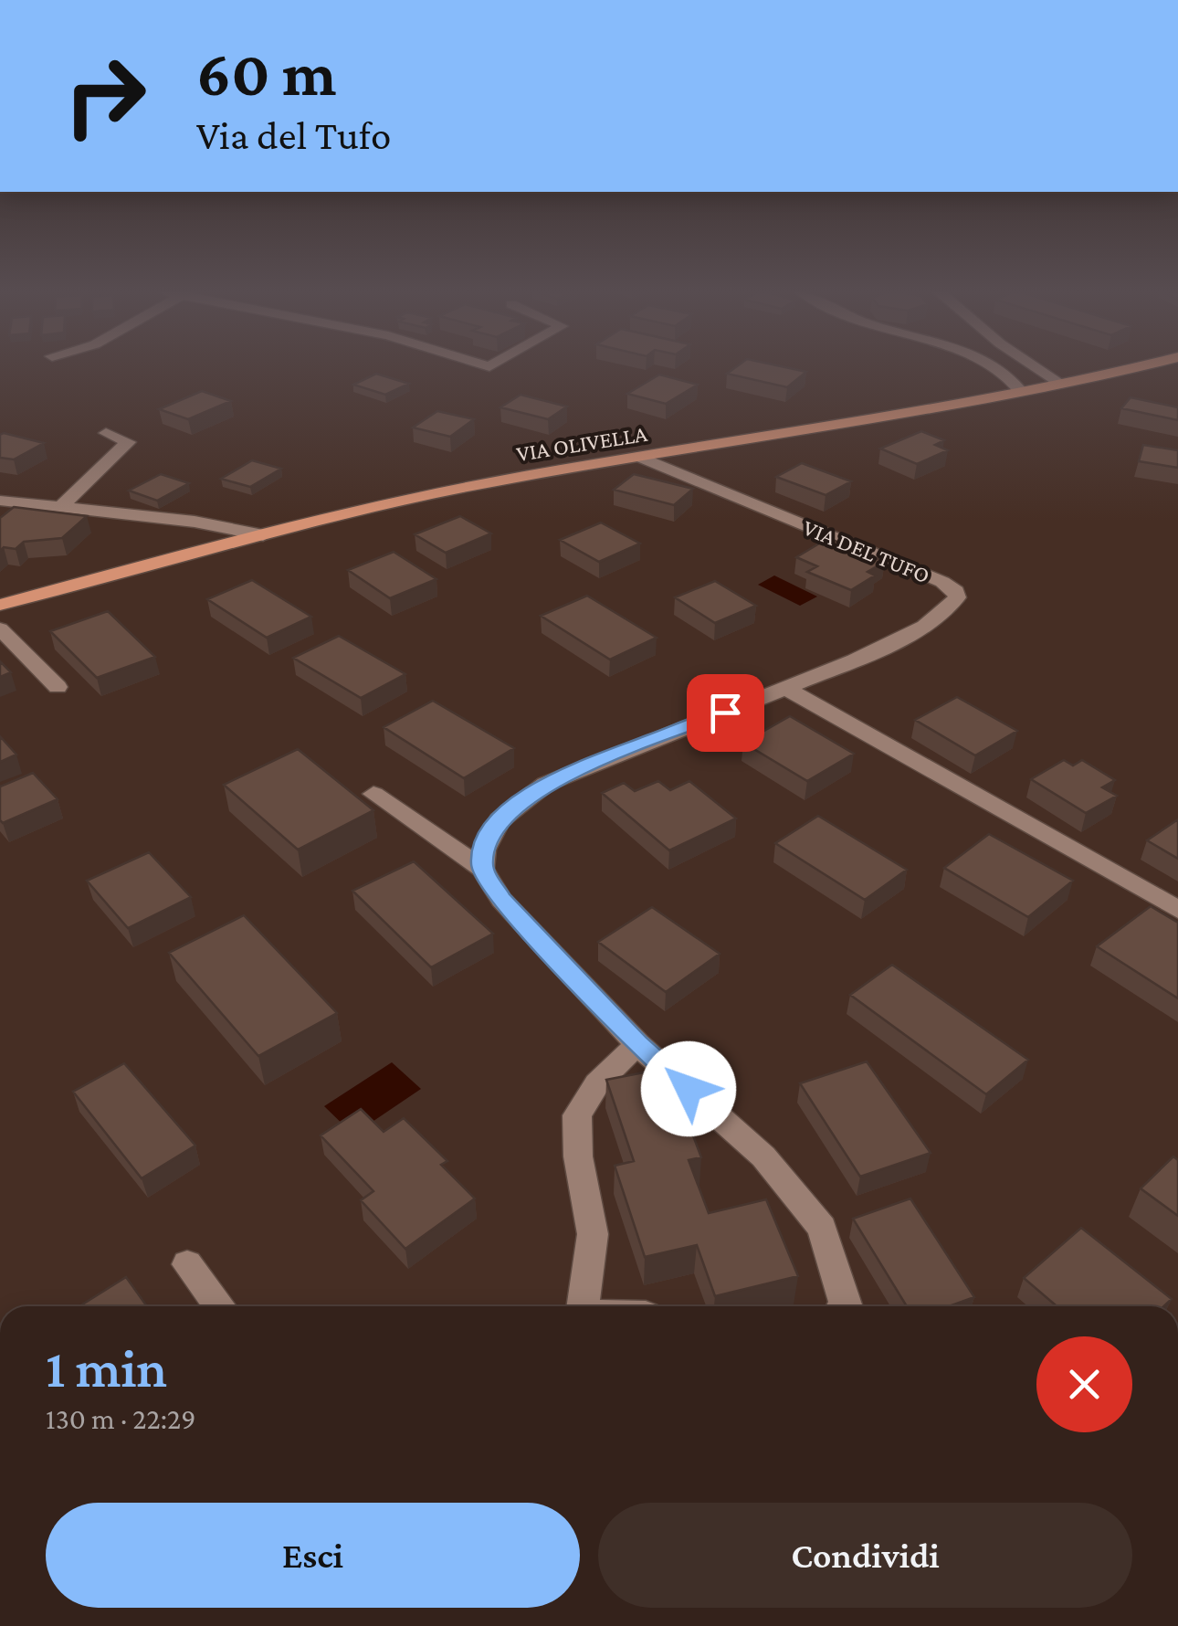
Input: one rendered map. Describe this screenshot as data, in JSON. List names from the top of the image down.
{
  "streets": {
    "main road": ["VIA OLIVELLA"],
    "street": ["VIA DEL TUFO"]
  },
  "crossings": [
    ["VIA OLIVELLA", "VIA DEL TUFO"]
  ],
  "page": {
    "turn": ["60 m", "Via del Tufo"],
    "heading": ["1 min", "130 m · 22:29"],
    "buttons": ["Esci", "Condividi"]
  }
}
